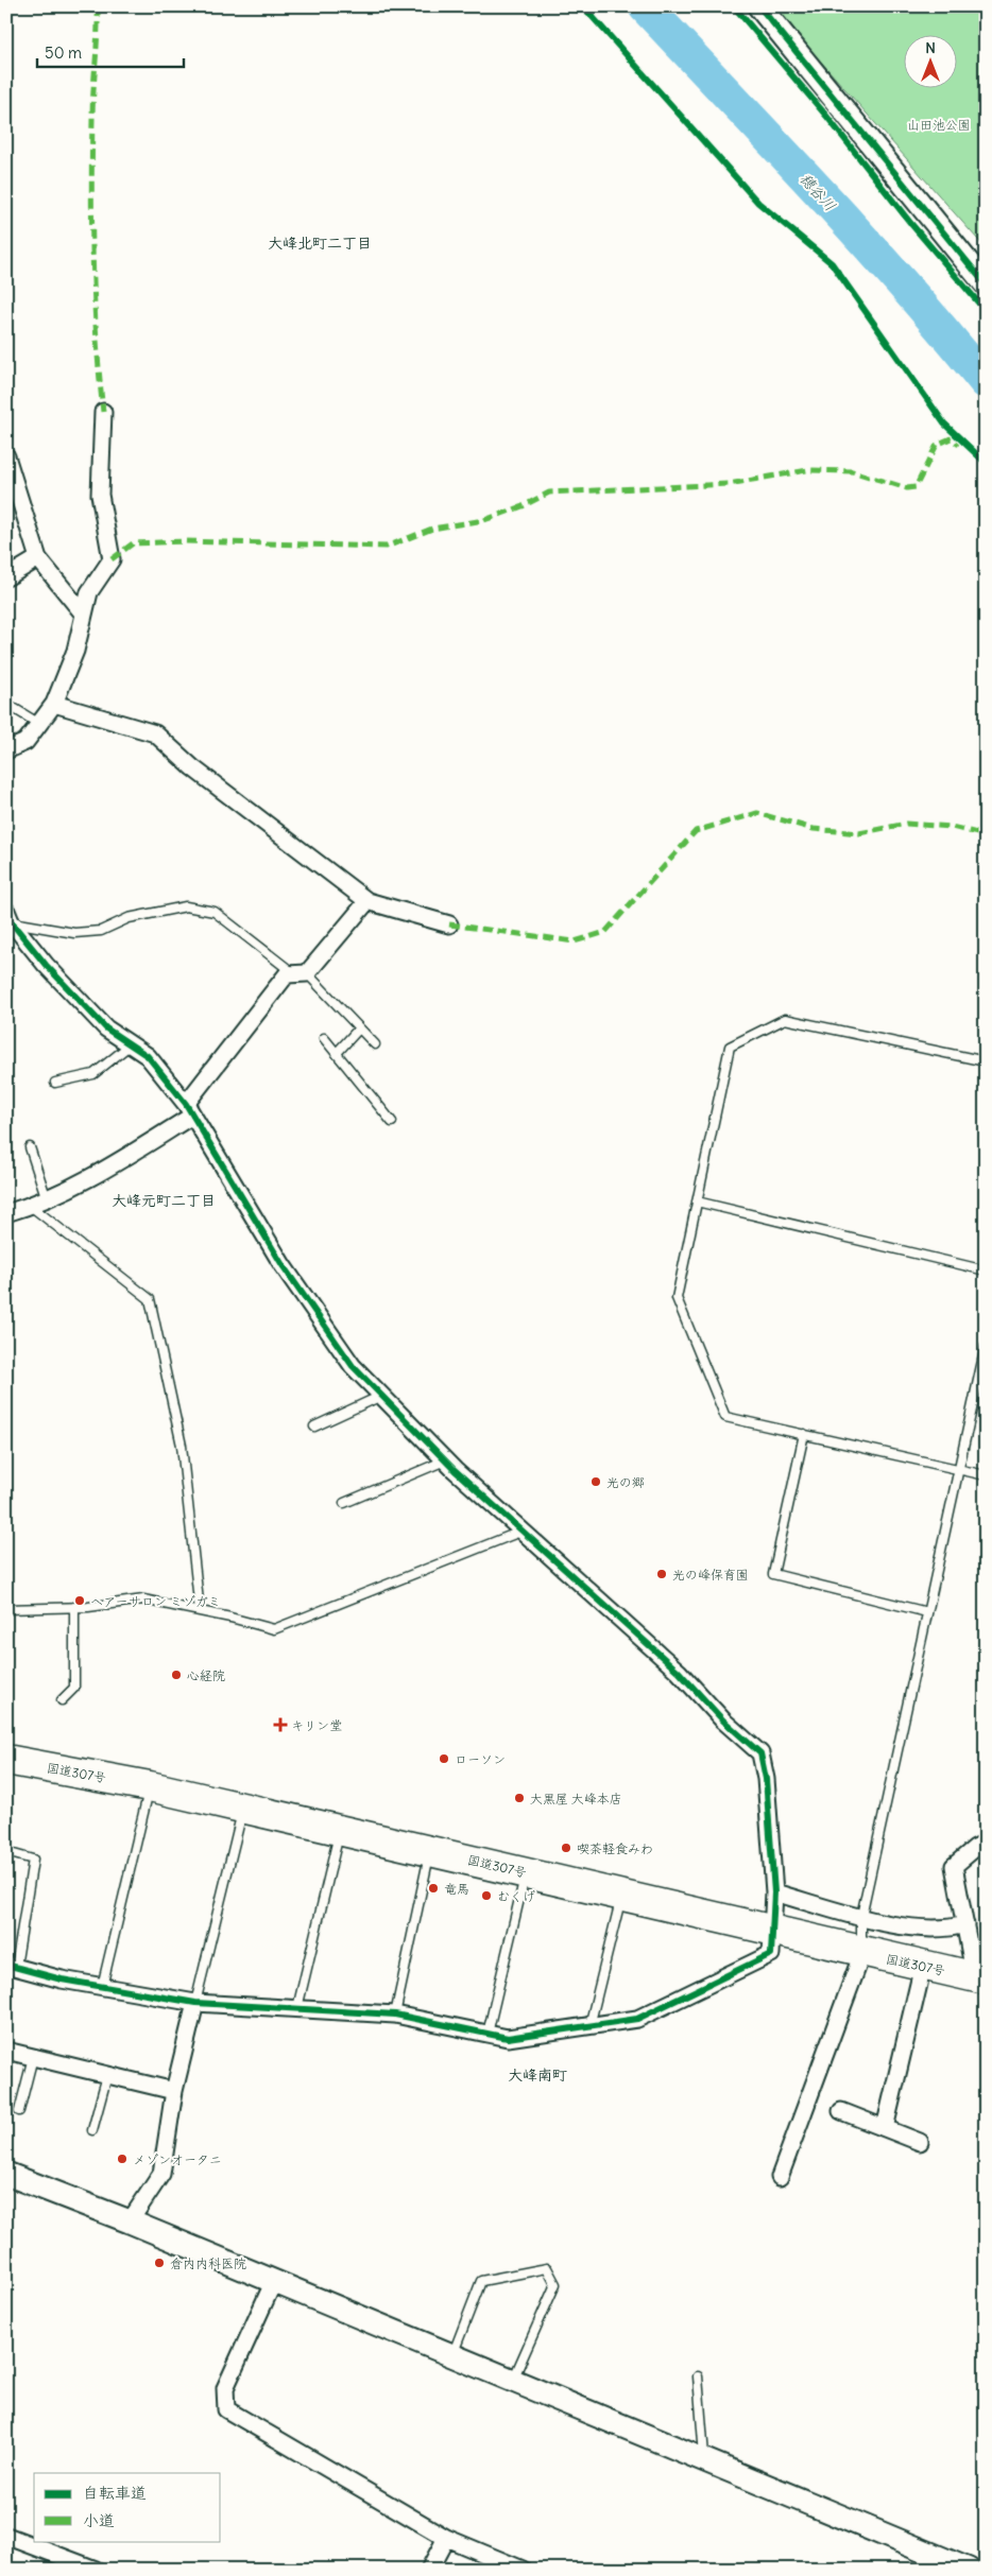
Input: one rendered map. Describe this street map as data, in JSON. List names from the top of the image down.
{
  "streets": {
    "highway": ["国道307号"]
  },
  "districts": ["大峰北町二丁目", "大峰元町二丁目", "大峰南町"],
  "water": ["穂谷川"],
  "parks": ["山田池公園"],
  "places": {
    "other": [
      "光の郷",
      "光の峰保育園",
      "ヘアーサロン ミゾガミ",
      "心経院",
      "ローソン",
      "大黒屋 大峰本店",
      "喫茶軽食みわ",
      "竜馬",
      "むくげ",
      "メゾンオータニ",
      "倉内内科医院"
    ],
    "health": ["キリン堂"]
  },
  "legend": ["自転車道", "小道"],
  "scale_bar": "50 m",
  "north": "top"
}
